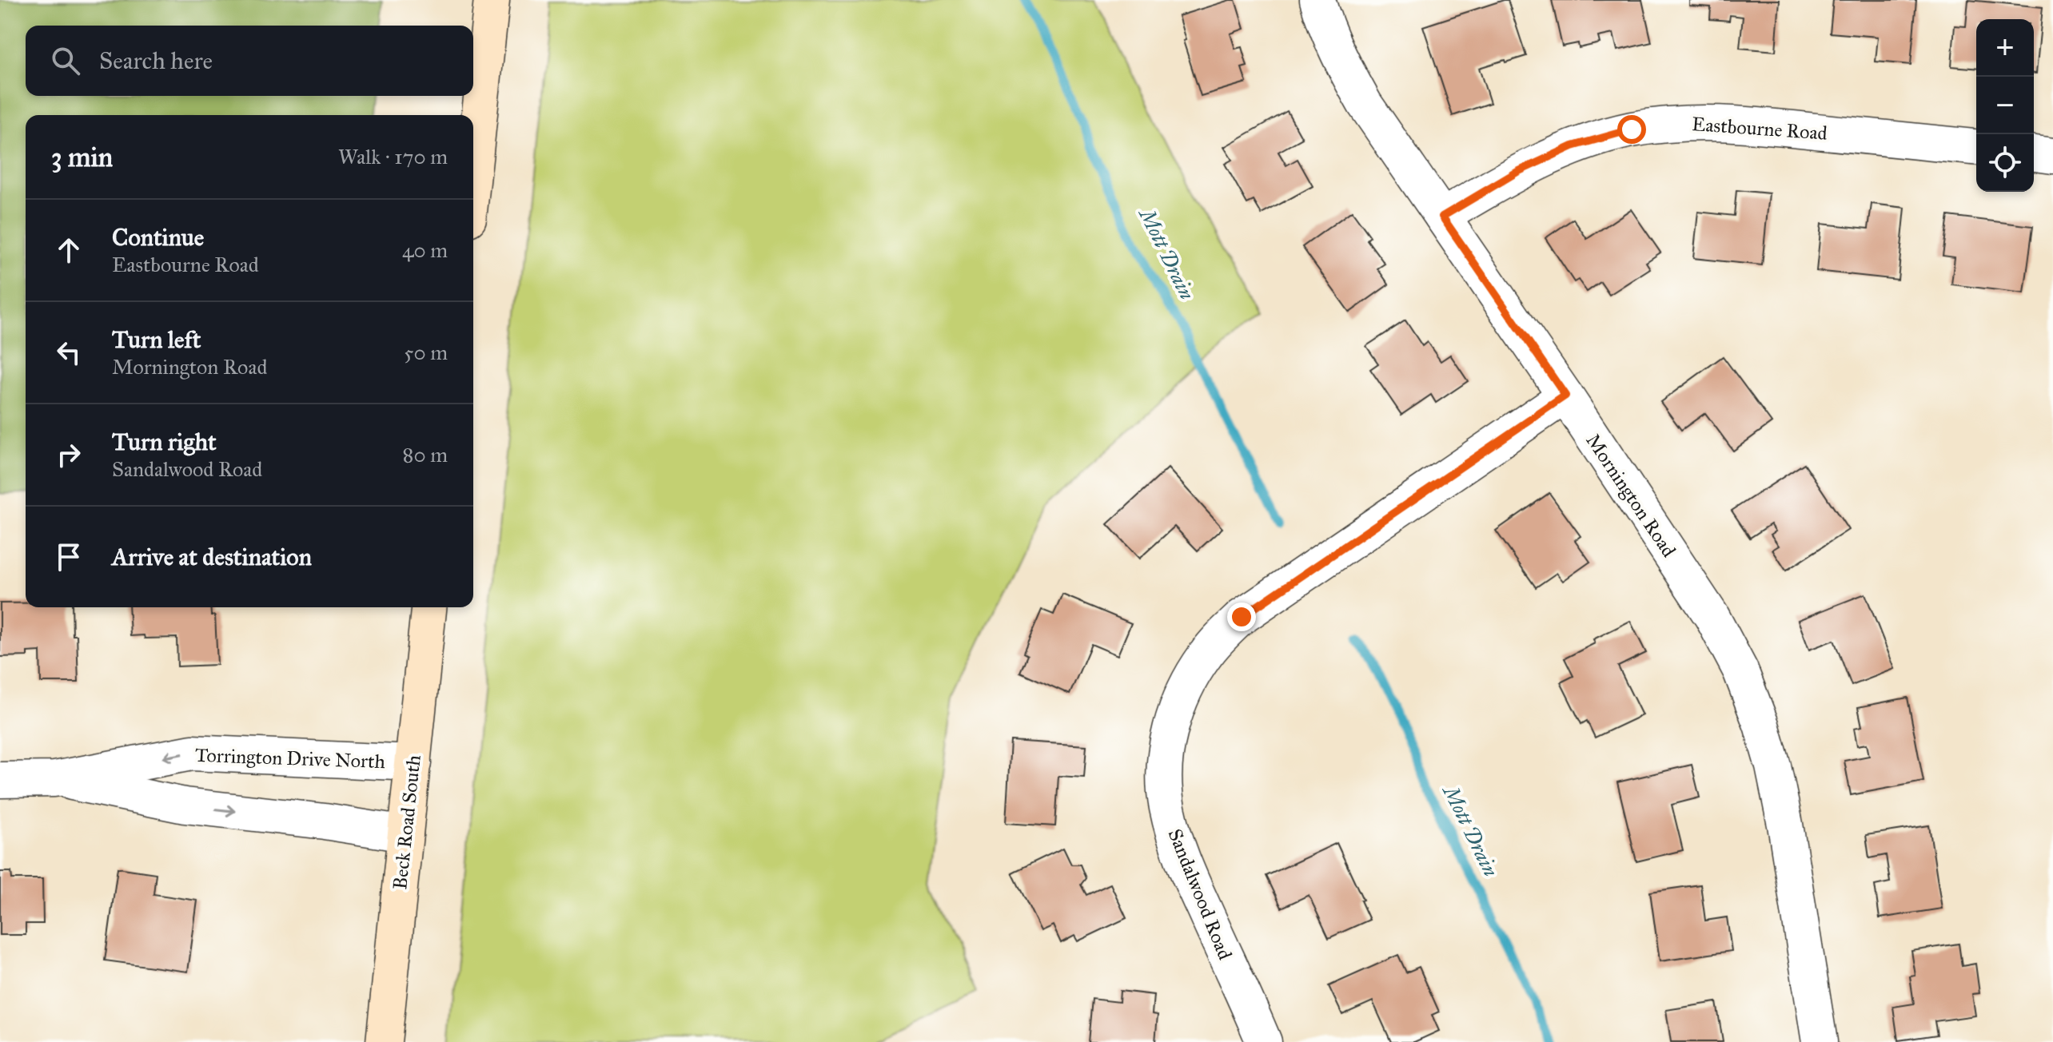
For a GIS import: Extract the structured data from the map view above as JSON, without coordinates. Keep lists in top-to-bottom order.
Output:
{
  "streets": {
    "main road": ["Beck Road South"],
    "street": [
      "Eastbourne Road",
      "Mornington Road",
      "Torrington Drive North",
      "Sandalwood Road"
    ]
  },
  "crossings": [
    ["Eastbourne Road", "Mornington Road"],
    ["Mornington Road", "Sandalwood Road"],
    ["Torrington Drive North", "Beck Road South"]
  ],
  "water": ["Mott Drain"],
  "page": {
    "map_buttons": ["+", "−"],
    "search": "Search here",
    "heading": ["3 min", "Walk · 170 m"],
    "list": [
      ["Continue", "Eastbourne Road", "40 m"],
      ["Turn left", "Mornington Road", "50 m"],
      ["Turn right", "Sandalwood Road", "80 m"],
      "Arrive at destination"
    ]
  }
}
